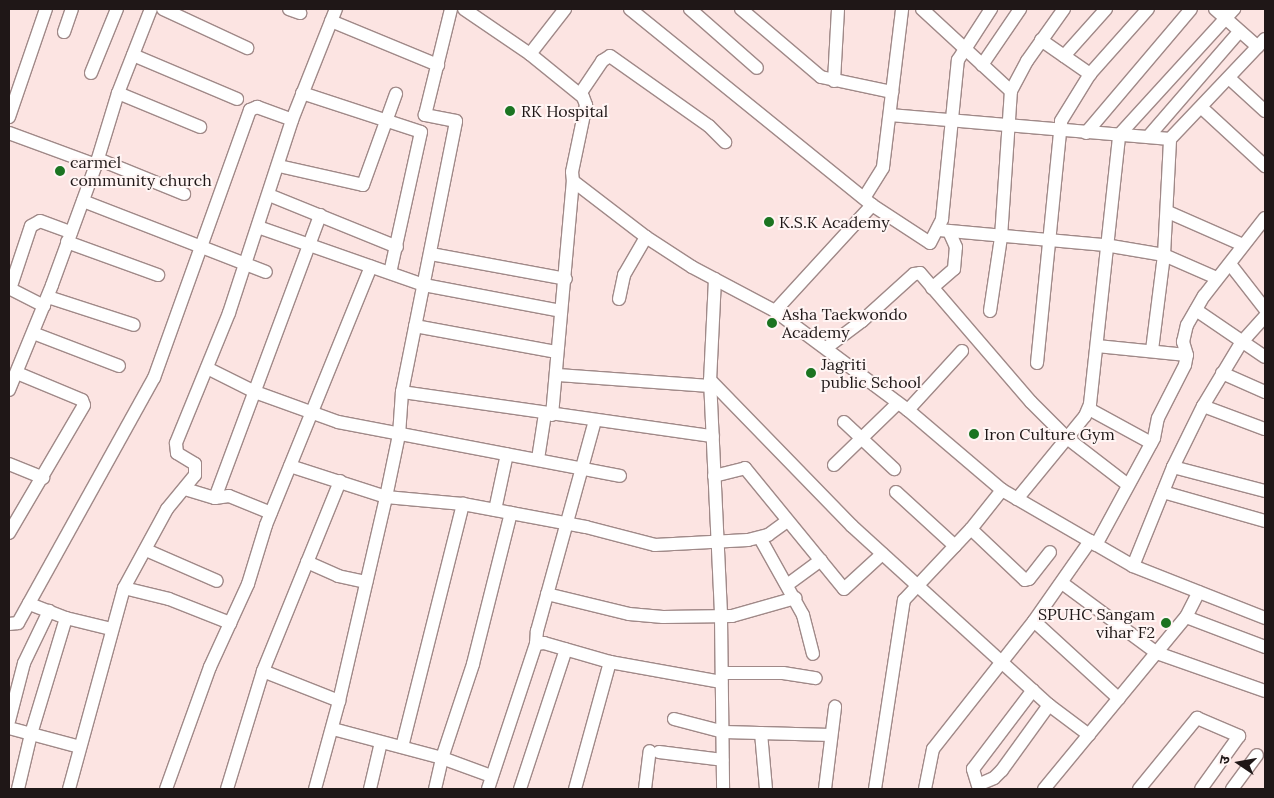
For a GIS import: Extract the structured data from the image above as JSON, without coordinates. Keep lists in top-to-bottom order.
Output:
{
  "places": [
    "RK Hospital",
    "carmel community church",
    "K.S.K Academy",
    "Asha Taekwondo Academy",
    "Jagriti public School",
    "Iron Culture Gym",
    "SPUHC Sangam vihar F2"
  ],
  "north": "left"
}
